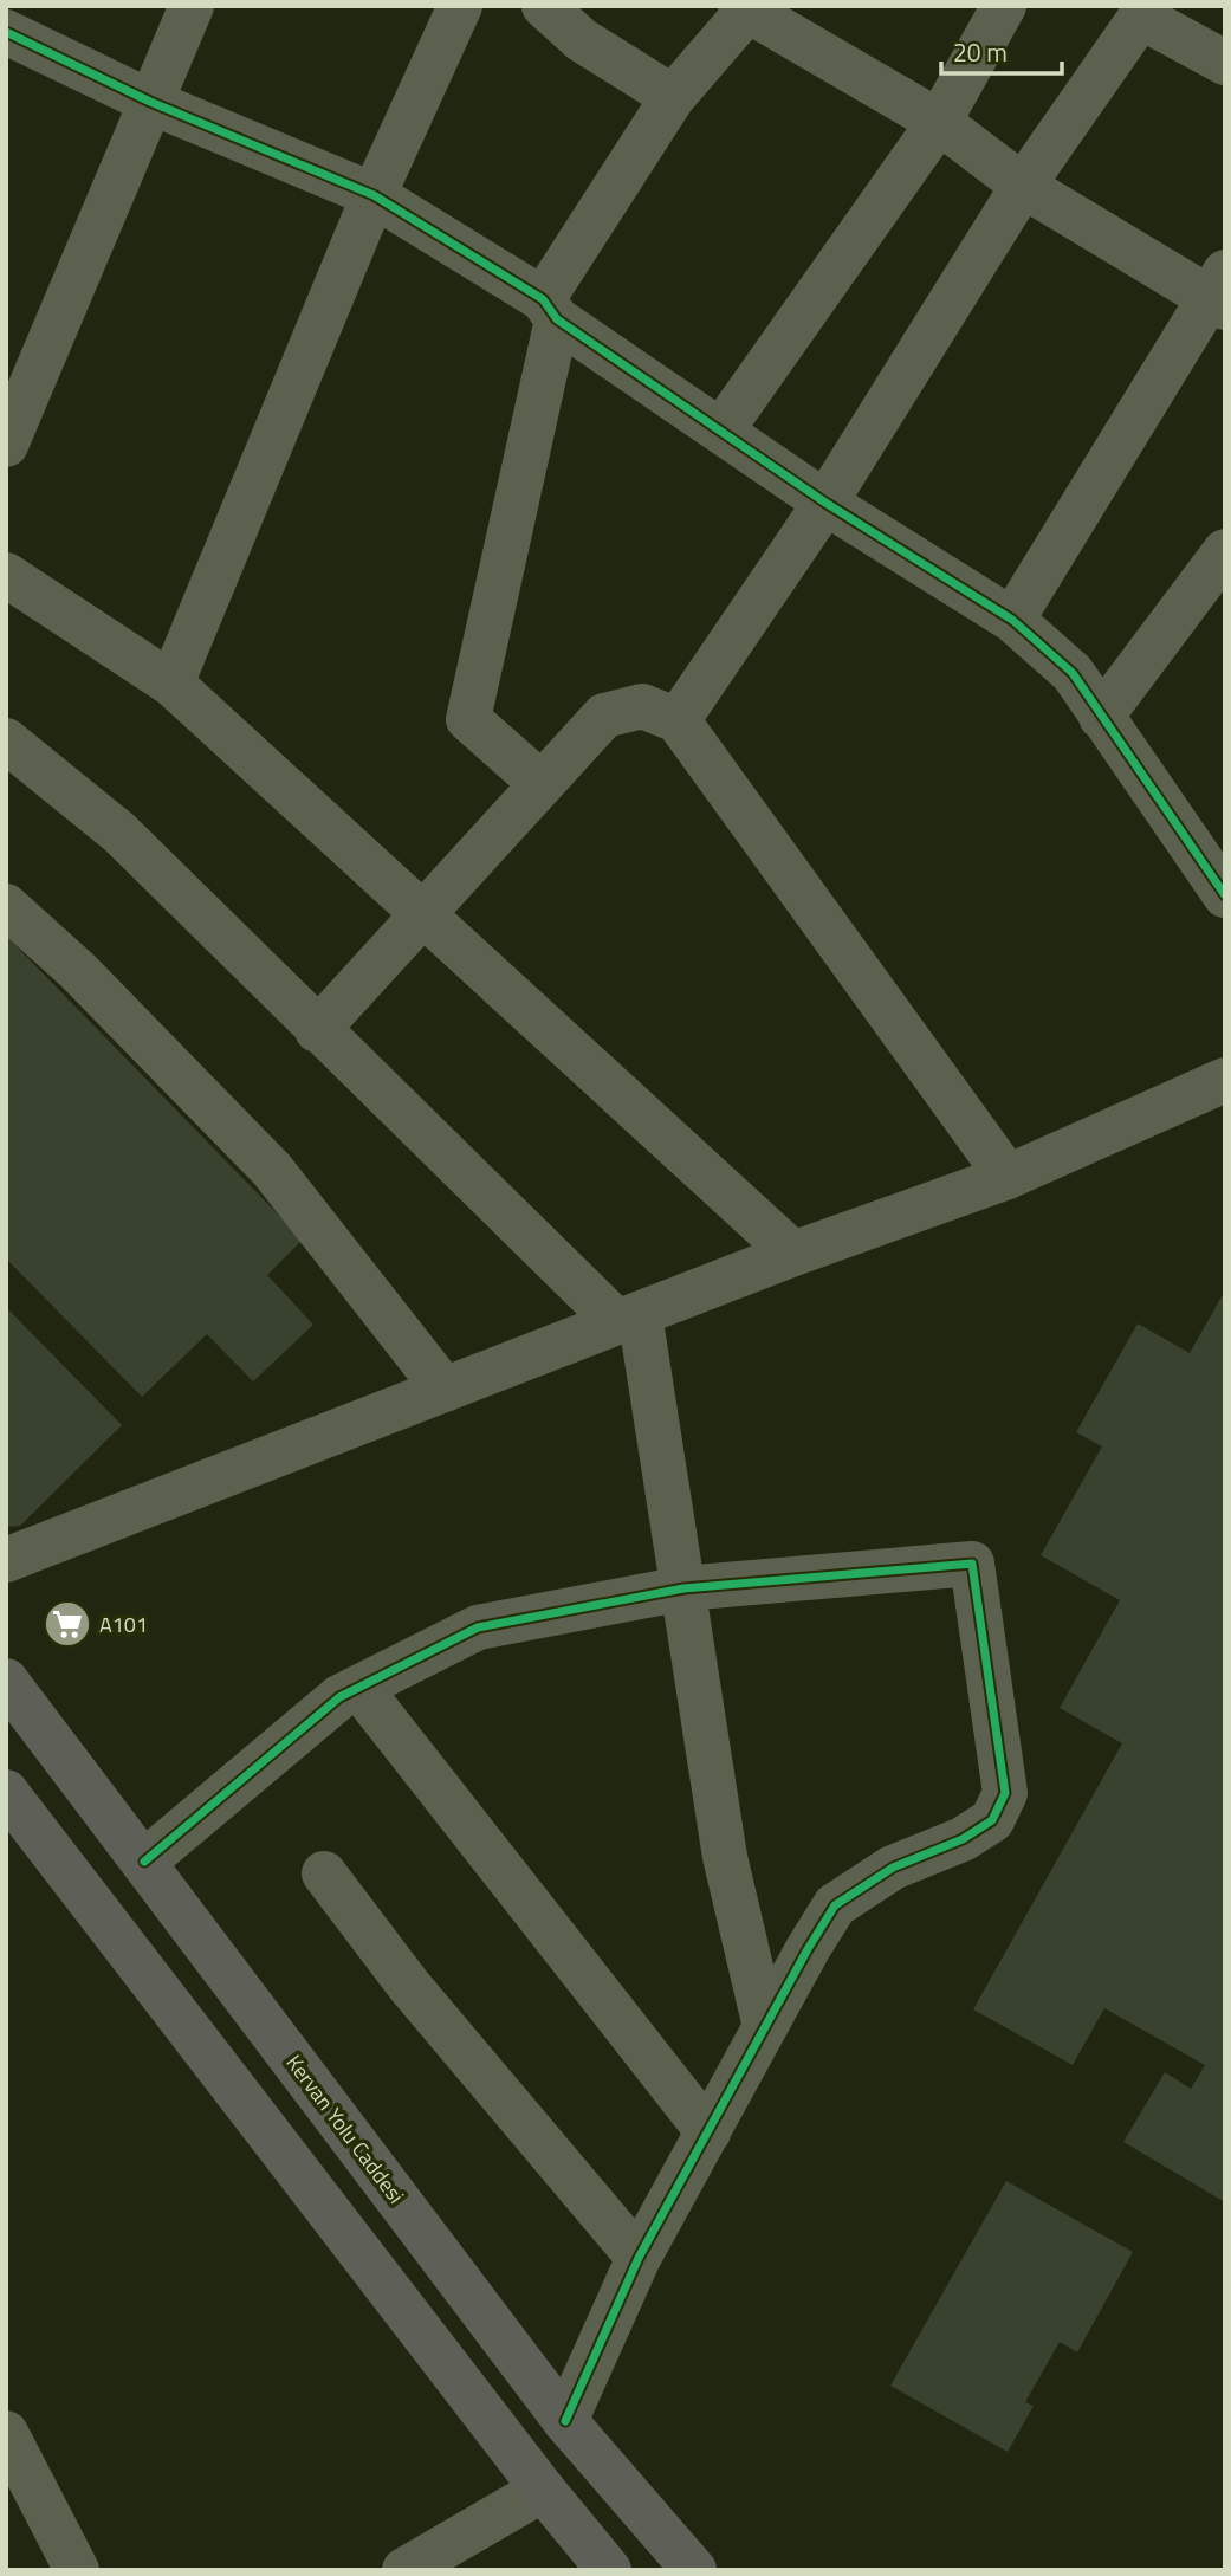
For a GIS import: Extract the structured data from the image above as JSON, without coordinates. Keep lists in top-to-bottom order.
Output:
{
  "streets": {
    "main road": ["Kervan Yolu Caddesi"]
  },
  "places": {
    "supermarket": ["A101"]
  },
  "scale_bar": "20 m"
}
